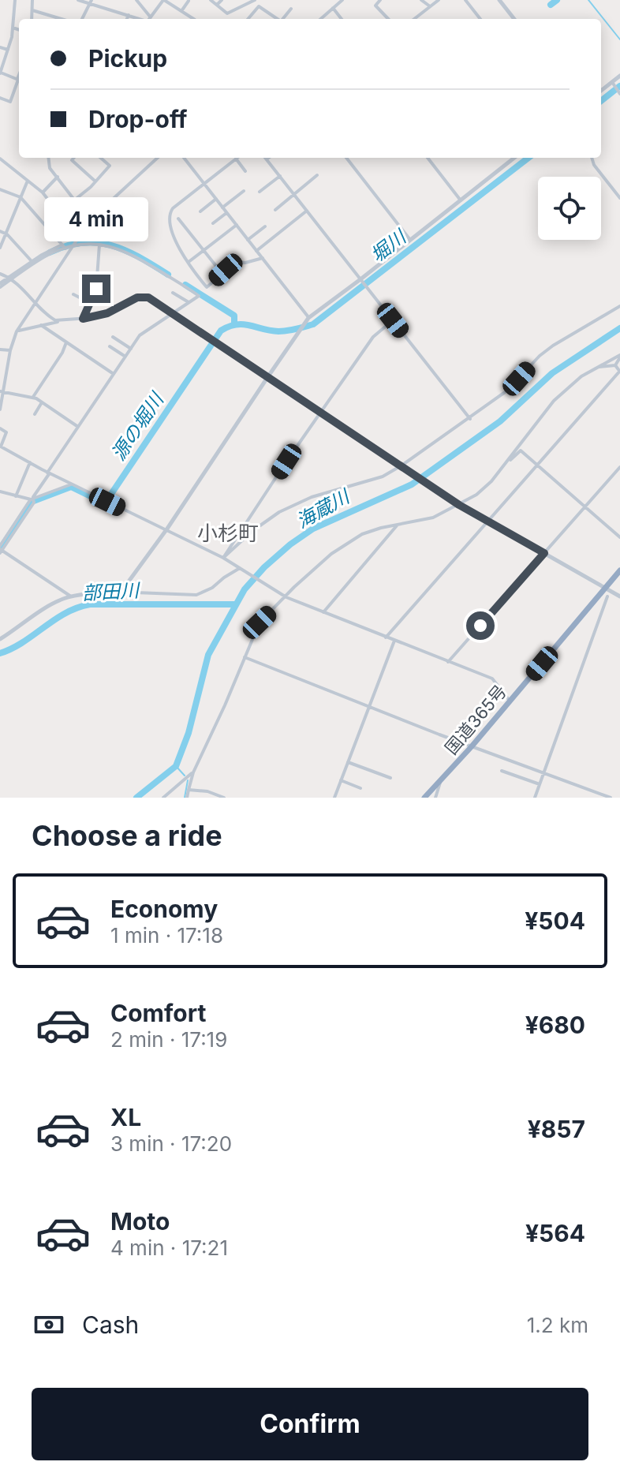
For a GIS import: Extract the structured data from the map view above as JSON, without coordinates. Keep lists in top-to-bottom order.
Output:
{
  "streets": {
    "highway": ["国道365号"]
  },
  "districts": ["小杉町"],
  "water": [
    "堀川",
    "源の堀川",
    "海蔵川",
    "部田川"
  ],
  "page": {
    "banner": ["Pickup", "Drop-off"],
    "bubble": "4 min",
    "heading": "Choose a ride",
    "list": [
      {
        "name": "Economy",
        "note": "1 min · 17:18",
        "value": "¥504"
      },
      {
        "name": "Comfort",
        "note": "2 min · 17:19",
        "value": "¥680"
      },
      {
        "name": "XL",
        "note": "3 min · 17:20",
        "value": "¥857"
      },
      {
        "name": "Moto",
        "note": "4 min · 17:21",
        "value": "¥564"
      }
    ],
    "pay": ["Cash", "1.2 km"],
    "buttons": "Confirm"
  }
}
